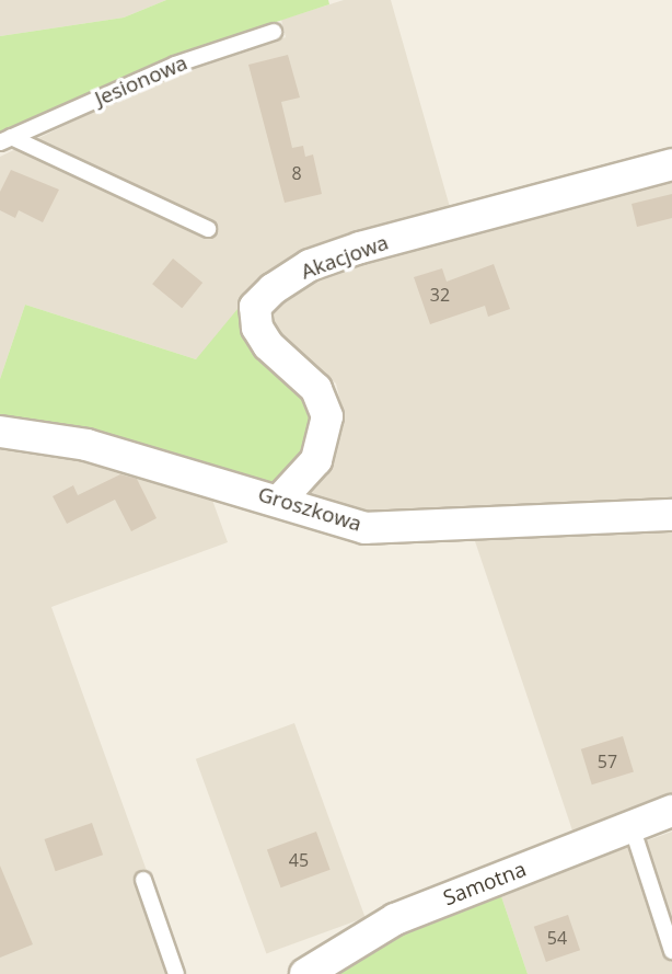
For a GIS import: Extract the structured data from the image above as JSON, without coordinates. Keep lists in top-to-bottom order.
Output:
{
  "streets": {
    "street": ["Akacjowa", "Groszkowa", "Samotna"],
    "lane": ["Jesionowa"]
  },
  "crossings": [
    ["Akacjowa", "Groszkowa"]
  ],
  "house_numbers": [
    "8",
    "32",
    "57",
    "45",
    "54"
  ]
}
